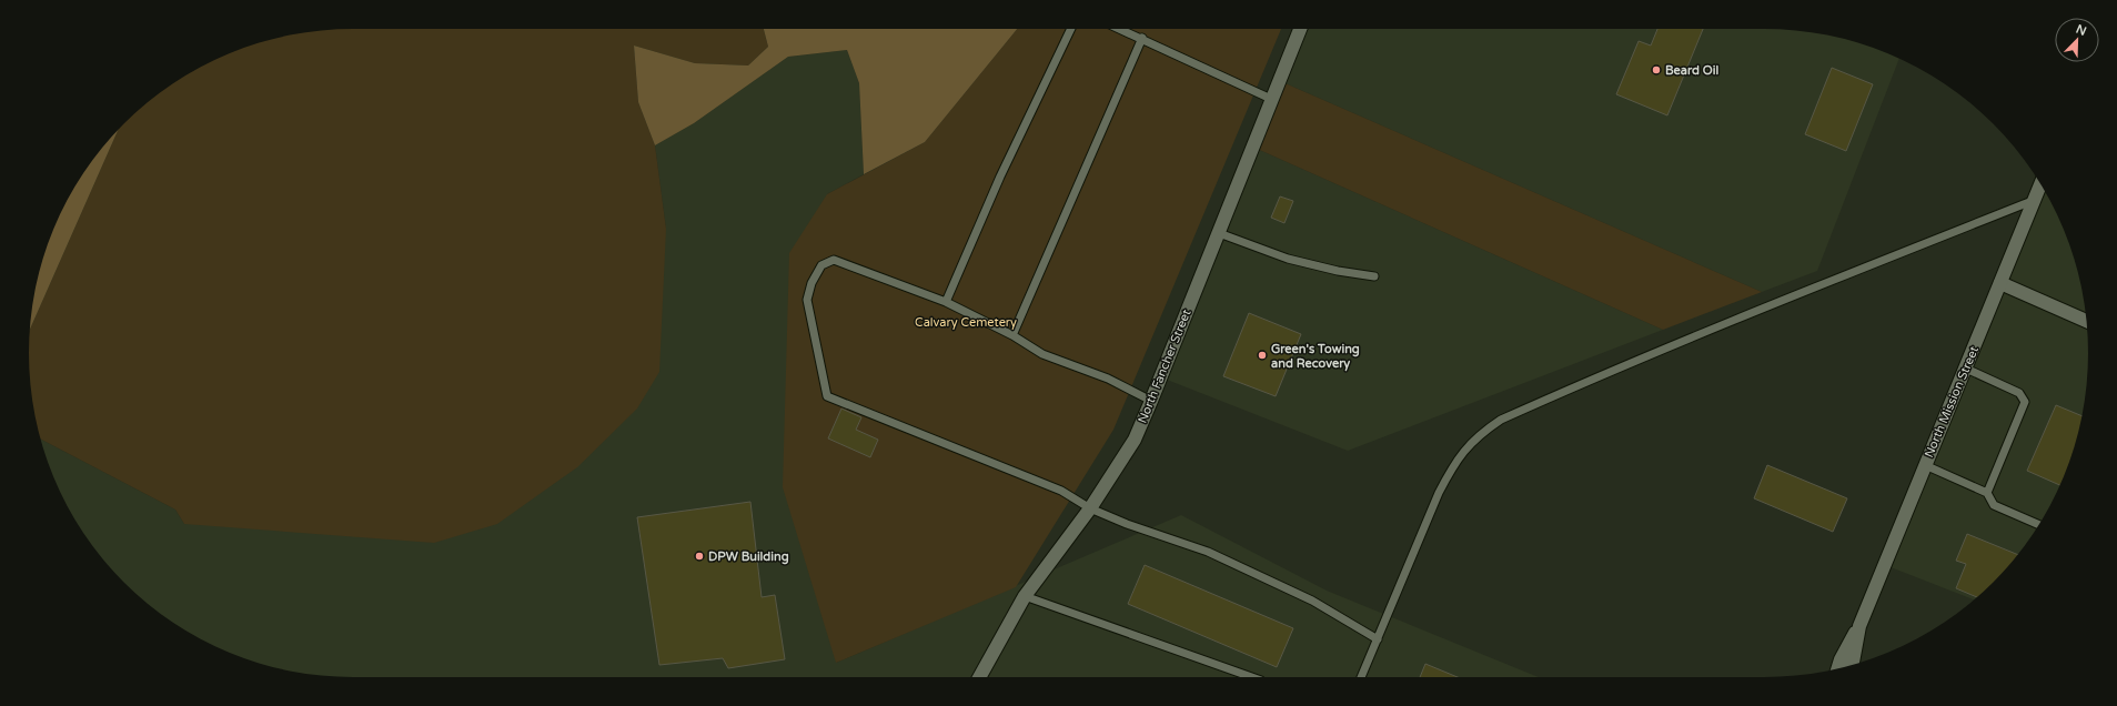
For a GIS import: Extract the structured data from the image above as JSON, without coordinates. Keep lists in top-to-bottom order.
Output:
{
  "streets": {
    "street": ["North Fancher Street", "North Mission Street"]
  },
  "parks": ["Calvary Cemetery"],
  "places": ["Beard Oil", "Green's Towing and Recovery", "DPW Building"],
  "north": "top right"
}
